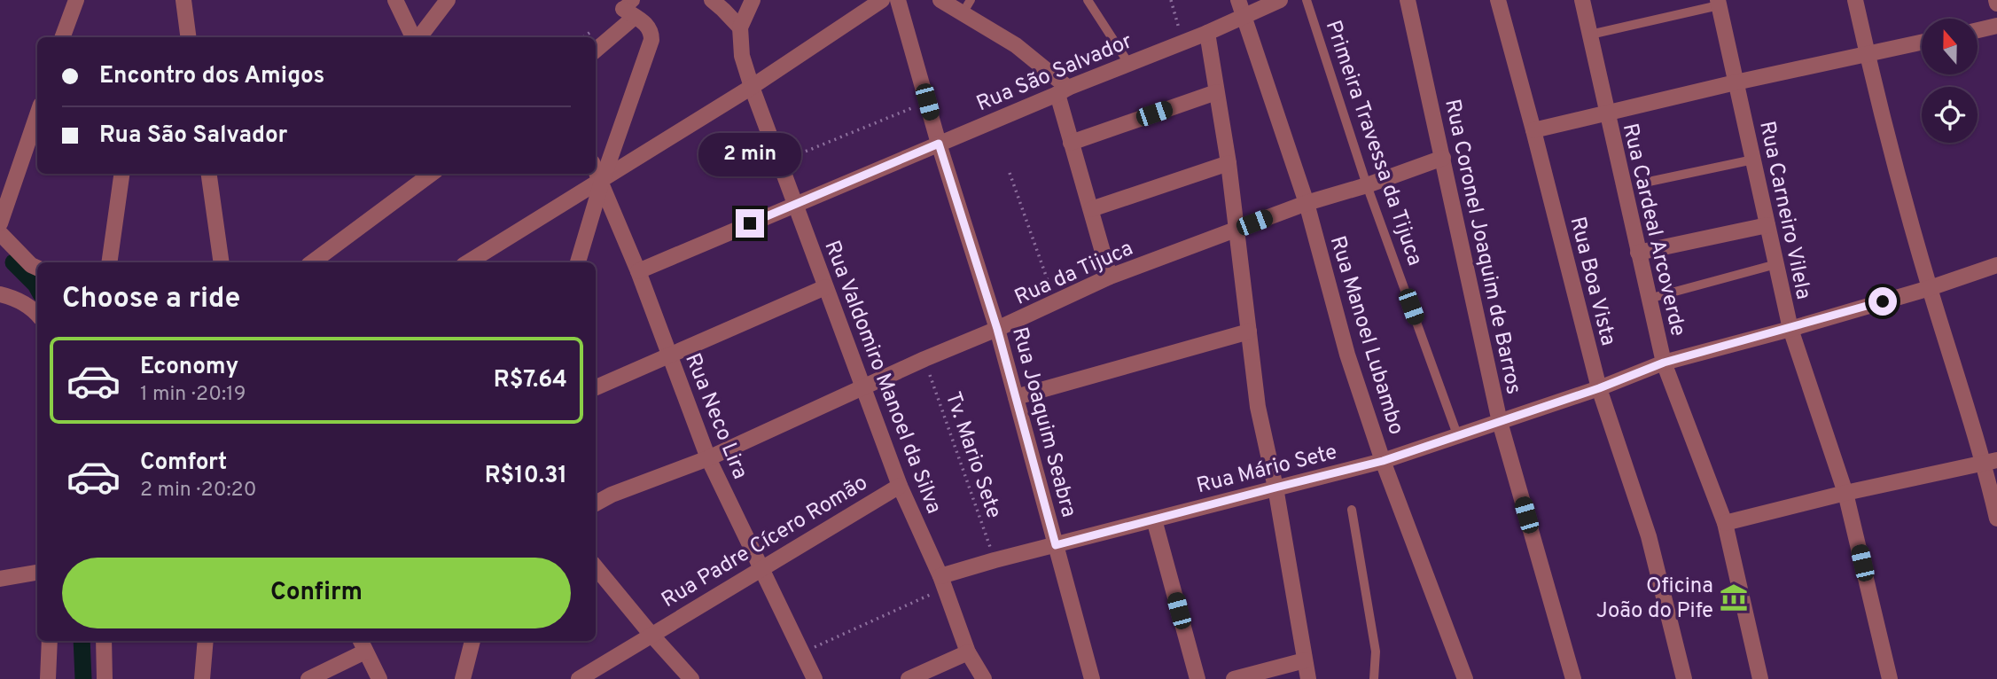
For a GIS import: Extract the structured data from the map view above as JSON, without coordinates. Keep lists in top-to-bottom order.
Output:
{
  "streets": {
    "street": [
      "Rua São Salvador",
      "Rua Carneiro Vilela",
      "Rua Cardeal Arcoverde",
      "Rua Coronel Joaquim de Barros",
      "Rua da Tijuca",
      "Rua Boa Vista",
      "Rua Manoel Lubambo",
      "Rua Valdomiro Manoel da Silva",
      "Rua Neco Lira",
      "Rua Joaquim Seabra",
      "Rua Mário Sete",
      "Rua Padre Cícero Romão"
    ],
    "lane": ["Primeira Travessa da Tijuca"],
    "path": ["Tv. Mario Sete"]
  },
  "crossings": [
    ["Rua São Salvador", "Rua Manoel Lubambo"],
    ["Rua São Salvador", "Rua Valdomiro Manoel da Silva"],
    ["Rua São Salvador", "Rua Neco Lira"],
    ["Rua São Salvador", "Rua Joaquim Seabra"],
    ["Primeira Travessa da Tijuca", "Rua da Tijuca"],
    ["Primeira Travessa da Tijuca", "Rua Mário Sete"],
    ["Rua Carneiro Vilela", "Rua Mário Sete"],
    ["Rua Cardeal Arcoverde", "Rua Mário Sete"],
    ["Rua Coronel Joaquim de Barros", "Rua da Tijuca"],
    ["Rua Coronel Joaquim de Barros", "Rua Mário Sete"],
    ["Rua da Tijuca", "Rua Manoel Lubambo"],
    ["Rua da Tijuca", "Rua Valdomiro Manoel da Silva"],
    ["Rua da Tijuca", "Rua Neco Lira"],
    ["Rua da Tijuca", "Rua Joaquim Seabra"],
    ["Rua da Tijuca", "Tv. Mario Sete"],
    ["Rua Boa Vista", "Rua Mário Sete"],
    ["Rua Manoel Lubambo", "Rua Mário Sete"],
    ["Rua Valdomiro Manoel da Silva", "Rua Mário Sete"],
    ["Rua Valdomiro Manoel da Silva", "Rua Padre Cícero Romão"],
    ["Rua Neco Lira", "Rua Padre Cícero Romão"],
    ["Rua Joaquim Seabra", "Rua Mário Sete"],
    ["Tv. Mario Sete", "Rua Mário Sete"]
  ],
  "places": {
    "museum": ["Oficina João do Pife"]
  },
  "north": "top",
  "page": {
    "banner": ["Encontro dos Amigos", "Rua São Salvador"],
    "bubble": "2 min",
    "heading": "Choose a ride",
    "list": [
      {
        "name": "Economy",
        "note": "1 min · 20:19",
        "value": "R$7.64"
      },
      {
        "name": "Comfort",
        "note": "2 min · 20:20",
        "value": "R$10.31"
      }
    ],
    "buttons": "Confirm"
  }
}
